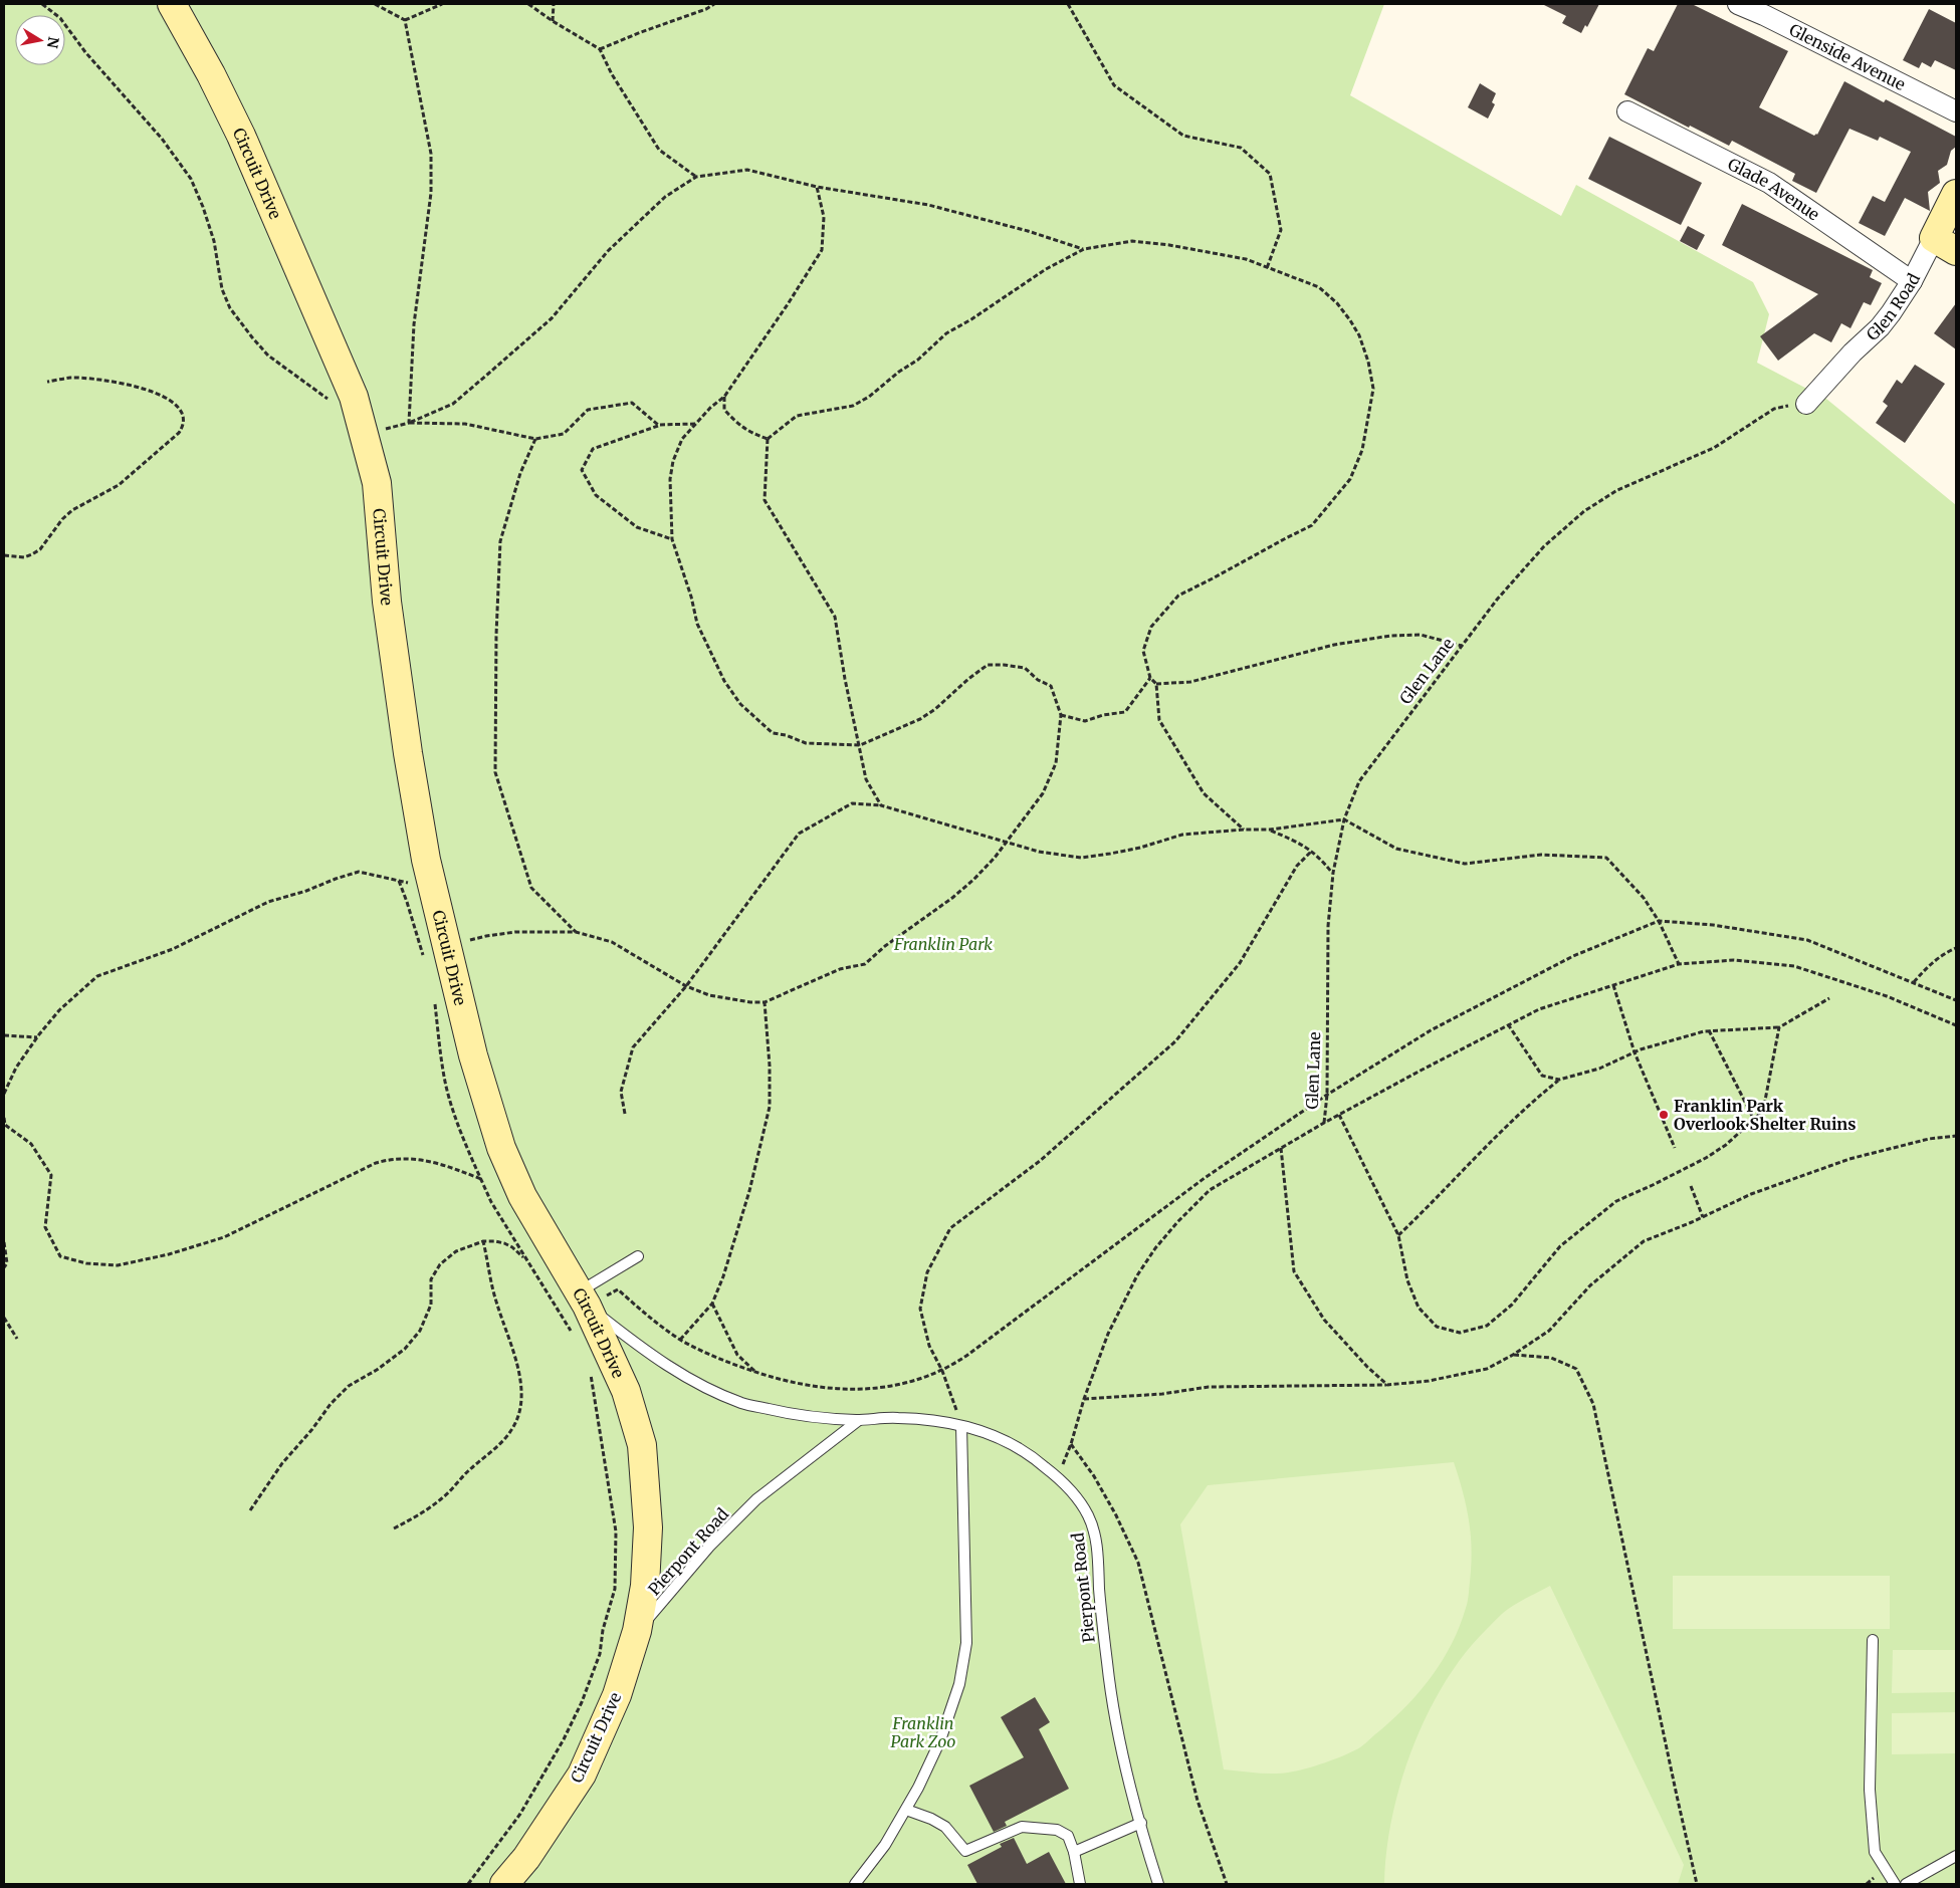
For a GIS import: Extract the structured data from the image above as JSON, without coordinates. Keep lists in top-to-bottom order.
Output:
{
  "streets": {
    "main road": ["Circuit Drive", "Glen Road"],
    "street": ["Glenside Avenue", "Glade Avenue"],
    "lane": ["Pierpont Road"],
    "path": ["Glen Lane"]
  },
  "crossings": [
    ["Circuit Drive", "Pierpont Road"],
    ["Glade Avenue", "Glen Road"],
    ["Glen Road", "Glen Lane"]
  ],
  "parks": ["Franklin Park", "Franklin Park Zoo"],
  "places": ["Franklin Park Overlook Shelter Ruins"],
  "north": "right"
}
